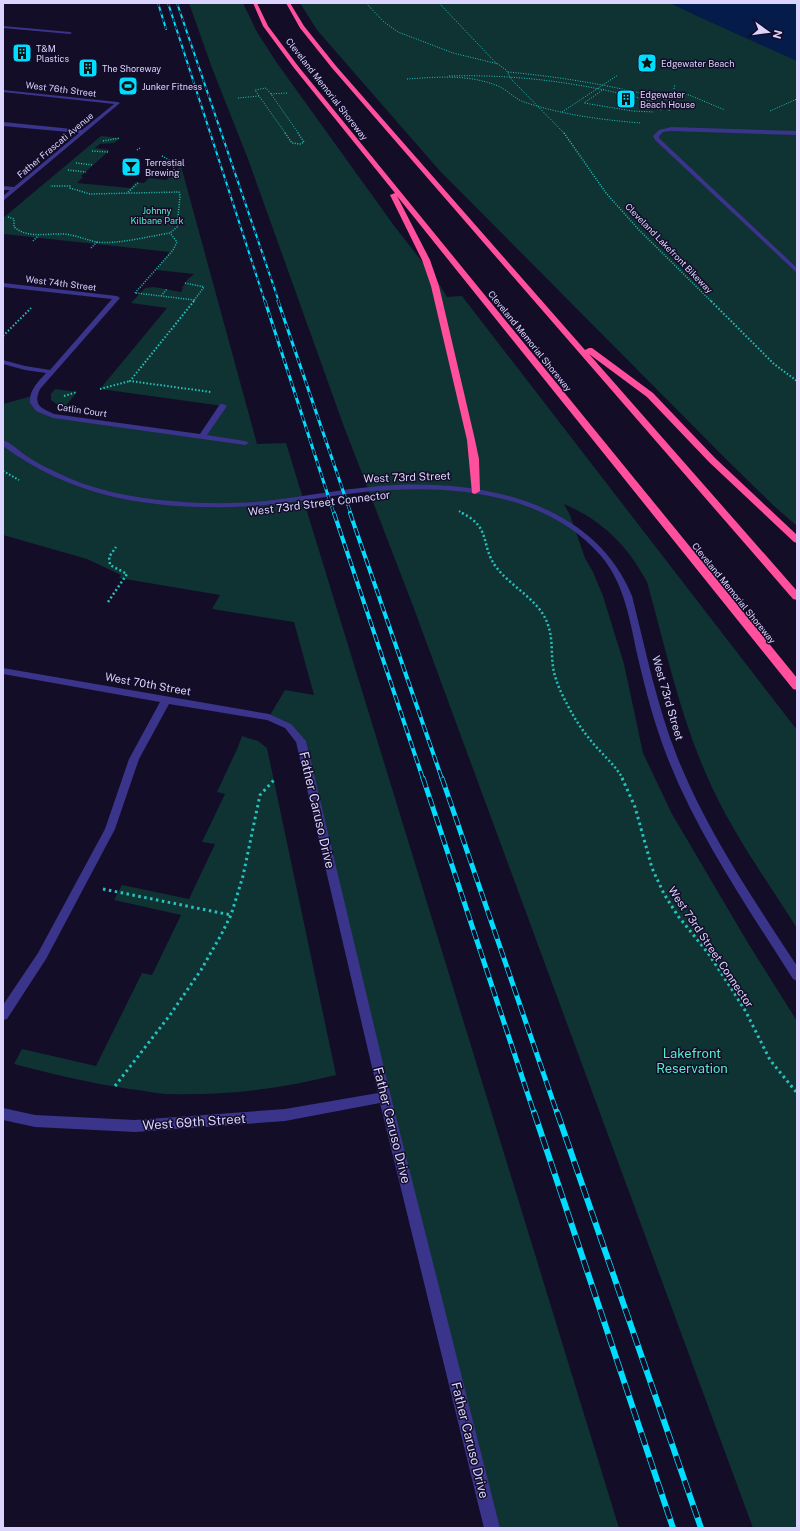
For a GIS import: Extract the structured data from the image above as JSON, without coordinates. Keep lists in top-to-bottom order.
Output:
{
  "streets": {
    "highway": ["Cleveland Memorial Shoreway"],
    "street": [
      "West 76th Street",
      "Father Frascati Avenue",
      "West 74th Street",
      "Catlin Court",
      "West 73rd Street",
      "West 70th Street",
      "Father Caruso Drive",
      "West 69th Street"
    ],
    "path": ["Cleveland Lakefront Bikeway", "West 73rd Street Connector"]
  },
  "crossings": [
    ["West 76th Street", "Father Frascati Avenue"],
    ["West 74th Street", "Catlin Court"],
    ["West 70th Street", "Father Caruso Drive"],
    ["Father Caruso Drive", "West 69th Street"]
  ],
  "parks": ["Johnny Kilbane Park", "Lakefront Reservation"],
  "places": {
    "building": ["T&M Plastics", "The Shoreway", "Edgewater Beach House"],
    "place": ["Edgewater Beach"],
    "sports": ["Junker Fitness"],
    "bar": ["Terrestial Brewing"]
  },
  "north": "right"
}
